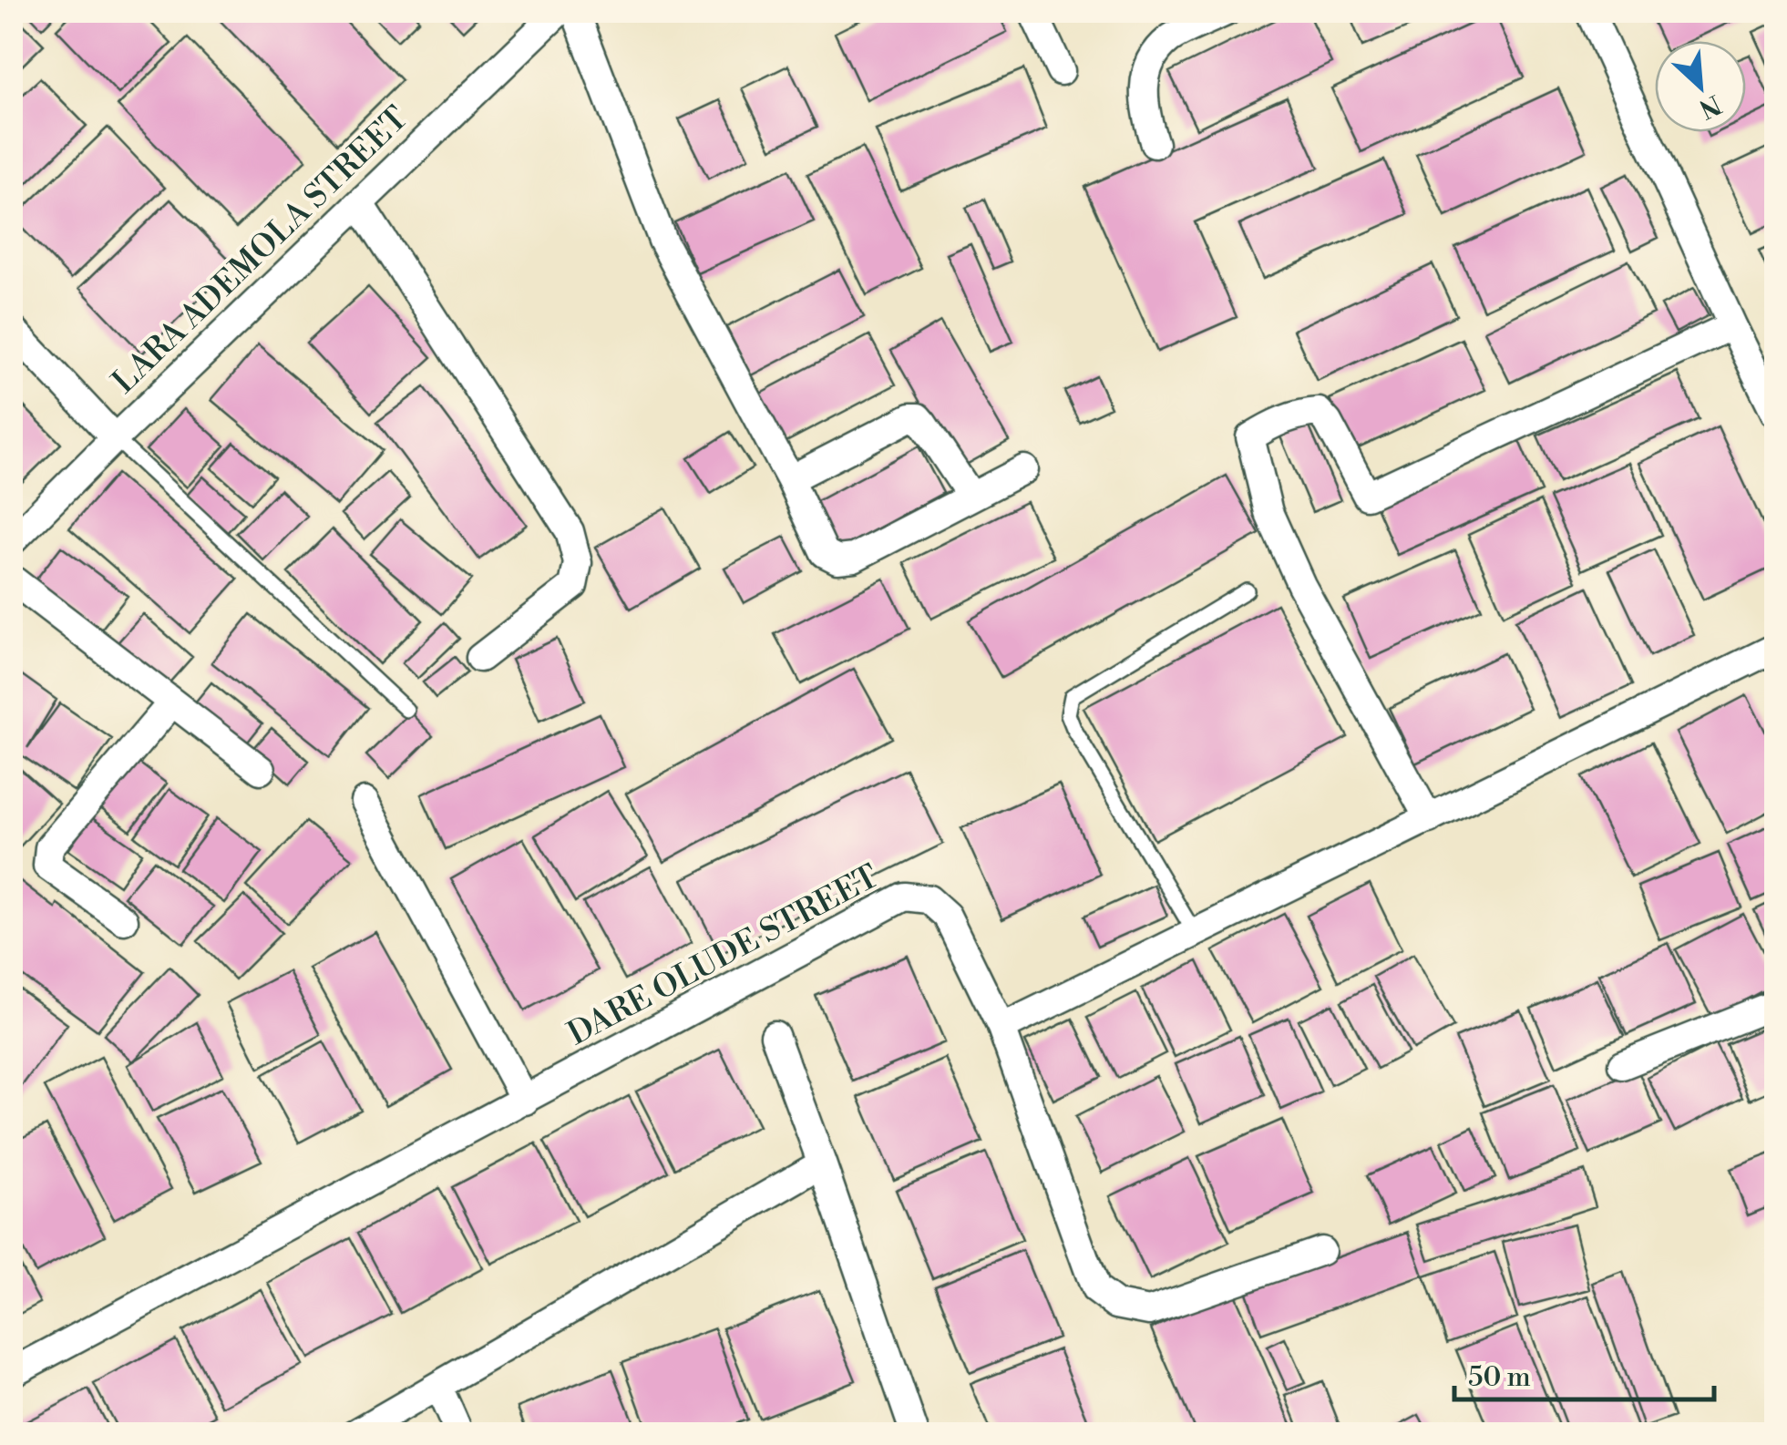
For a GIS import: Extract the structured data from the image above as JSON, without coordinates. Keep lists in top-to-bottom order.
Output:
{
  "streets": {
    "street": ["LARA ADEMOLA STREET", "DARE OLUDE STREET"]
  },
  "scale_bar": "50 m",
  "north": "bottom right"
}
